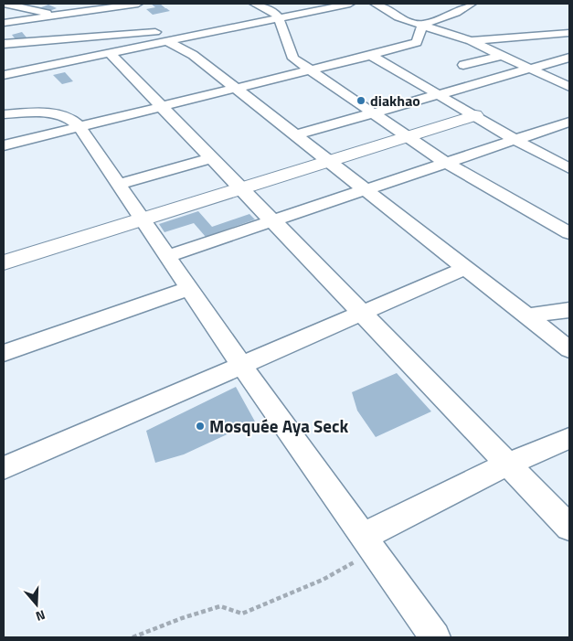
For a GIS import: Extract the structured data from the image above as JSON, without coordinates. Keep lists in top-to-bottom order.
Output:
{
  "places": ["diakhao", "Mosquée Aya Seck"],
  "north": "bottom"
}
